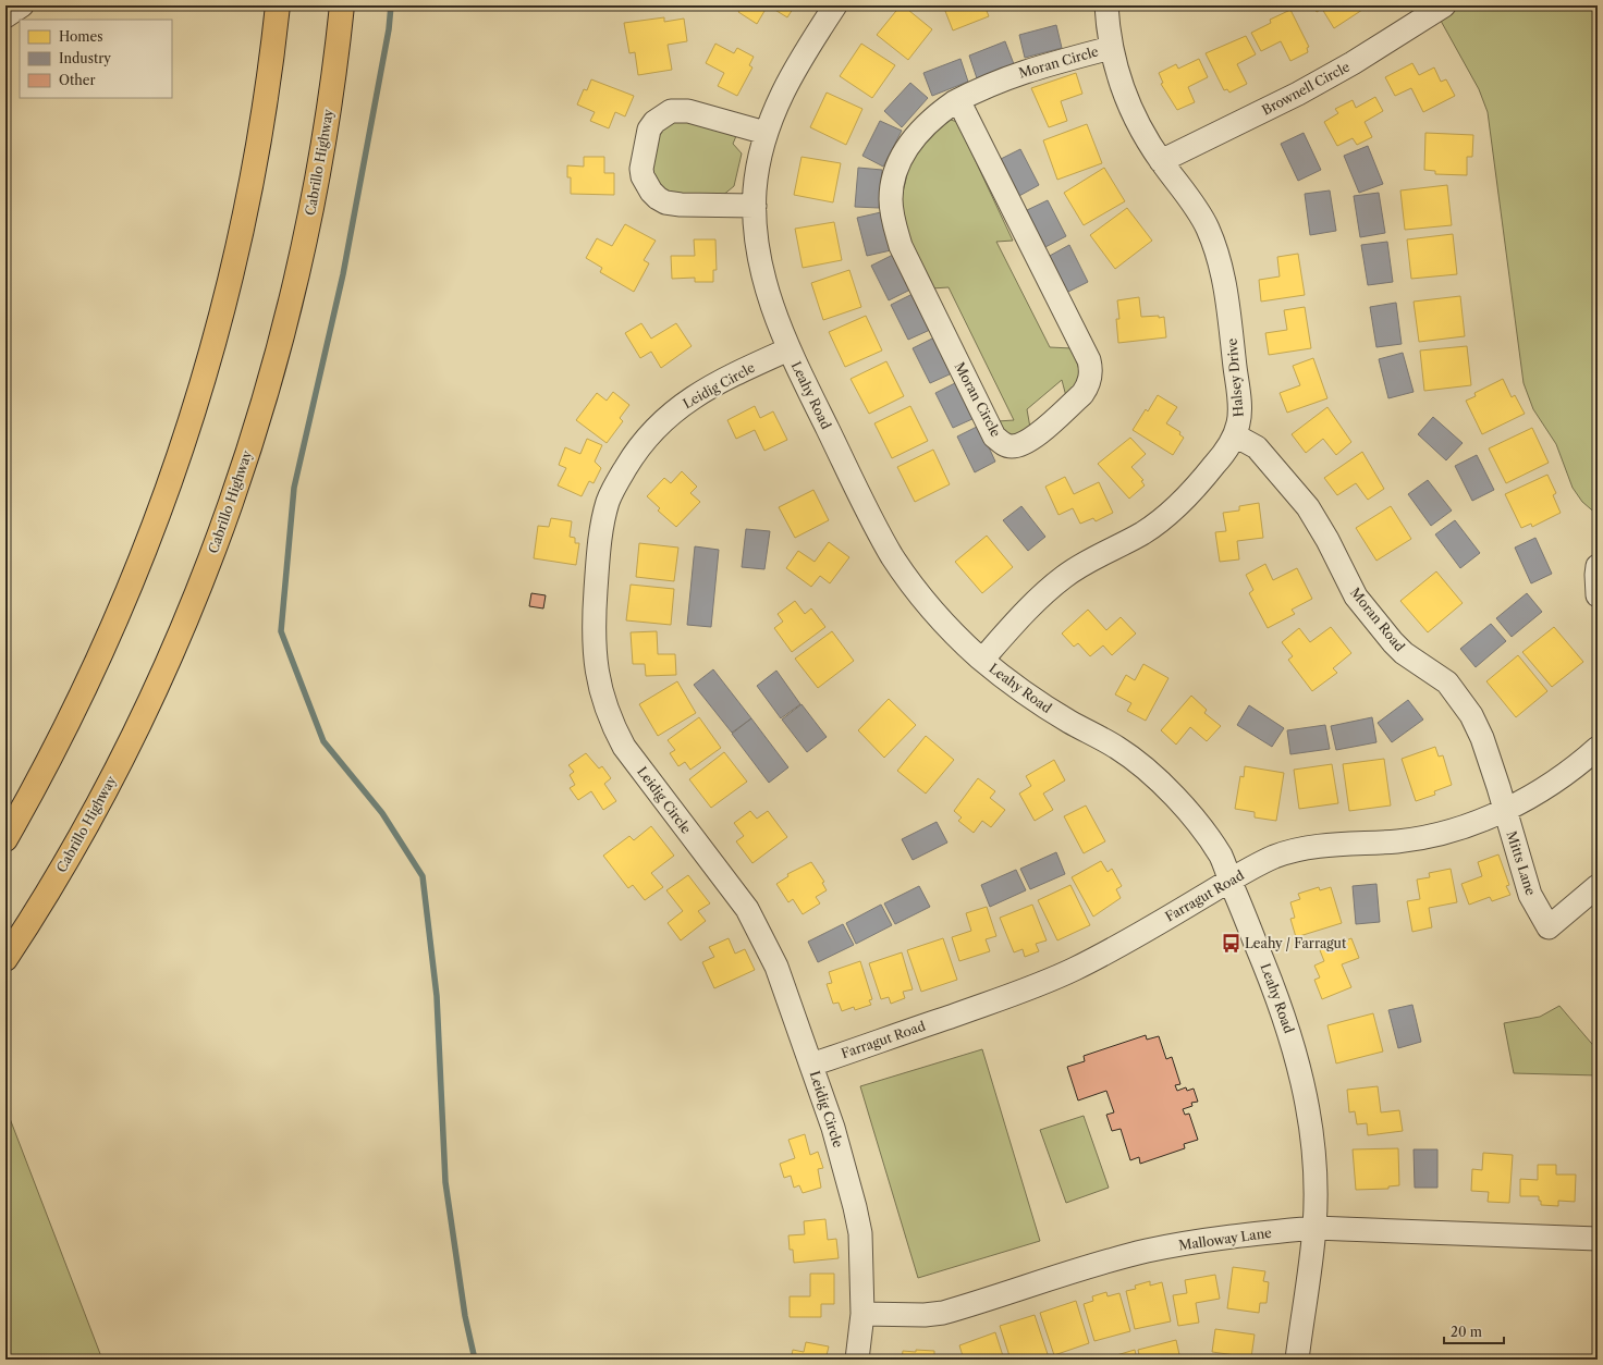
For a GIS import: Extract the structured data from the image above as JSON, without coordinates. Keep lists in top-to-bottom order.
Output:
{
  "streets": {
    "highway": ["Cabrillo Highway"],
    "street": [
      "Moran Circle",
      "Brownell Circle",
      "Halsey Drive",
      "Leidig Circle",
      "Leahy Road",
      "Moran Road",
      "Mitts Lane",
      "Farragut Road",
      "Malloway Lane"
    ]
  },
  "crossings": [
    ["Moran Circle", "Halsey Drive"],
    ["Brownell Circle", "Halsey Drive"],
    ["Halsey Drive", "Leahy Road"],
    ["Halsey Drive", "Moran Road"],
    ["Leidig Circle", "Leahy Road"],
    ["Leidig Circle", "Farragut Road"],
    ["Leidig Circle", "Malloway Lane"],
    ["Leahy Road", "Farragut Road"],
    ["Leahy Road", "Malloway Lane"],
    ["Moran Road", "Mitts Lane"],
    ["Moran Road", "Farragut Road"],
    ["Mitts Lane", "Farragut Road"]
  ],
  "places": {
    "bus stop": ["Leahy / Farragut"]
  },
  "legend": ["Homes", "Industry", "Other"],
  "scale_bar": "20 m"
}
